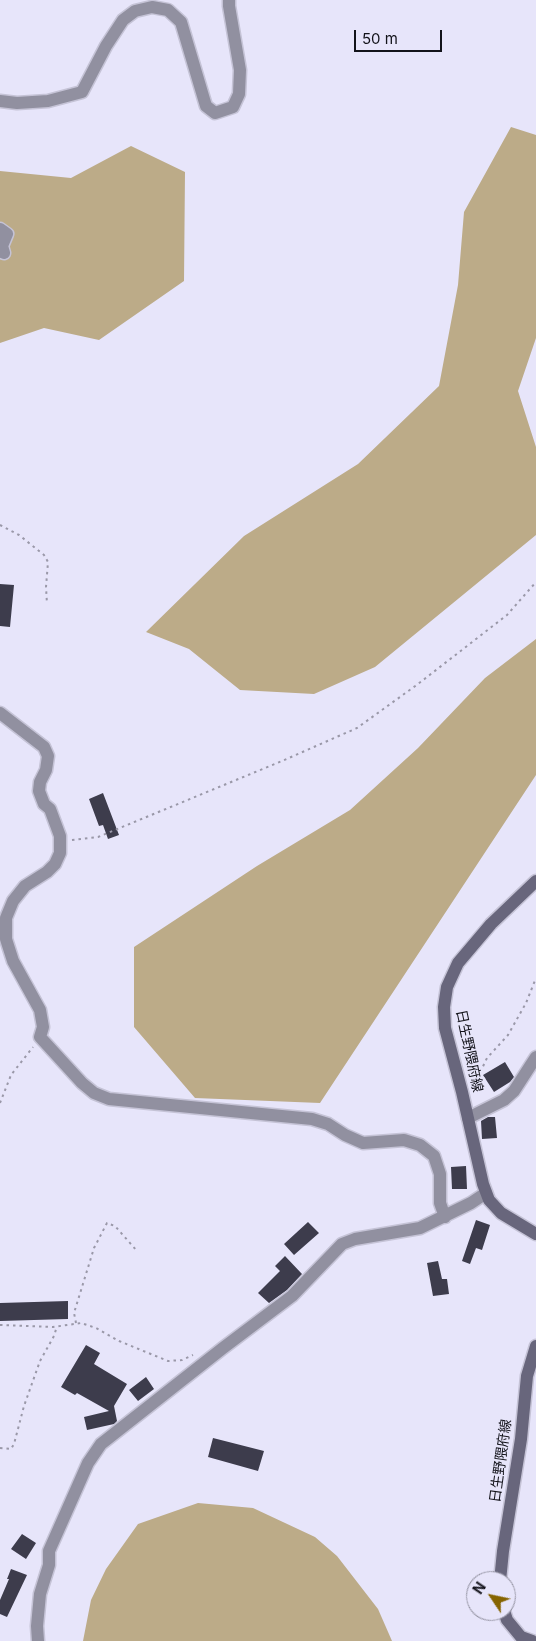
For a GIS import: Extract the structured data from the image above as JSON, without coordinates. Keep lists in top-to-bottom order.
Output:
{
  "streets": {
    "main road": ["日生野隈府線"]
  },
  "scale_bar": "50 m",
  "north": "top left"
}
